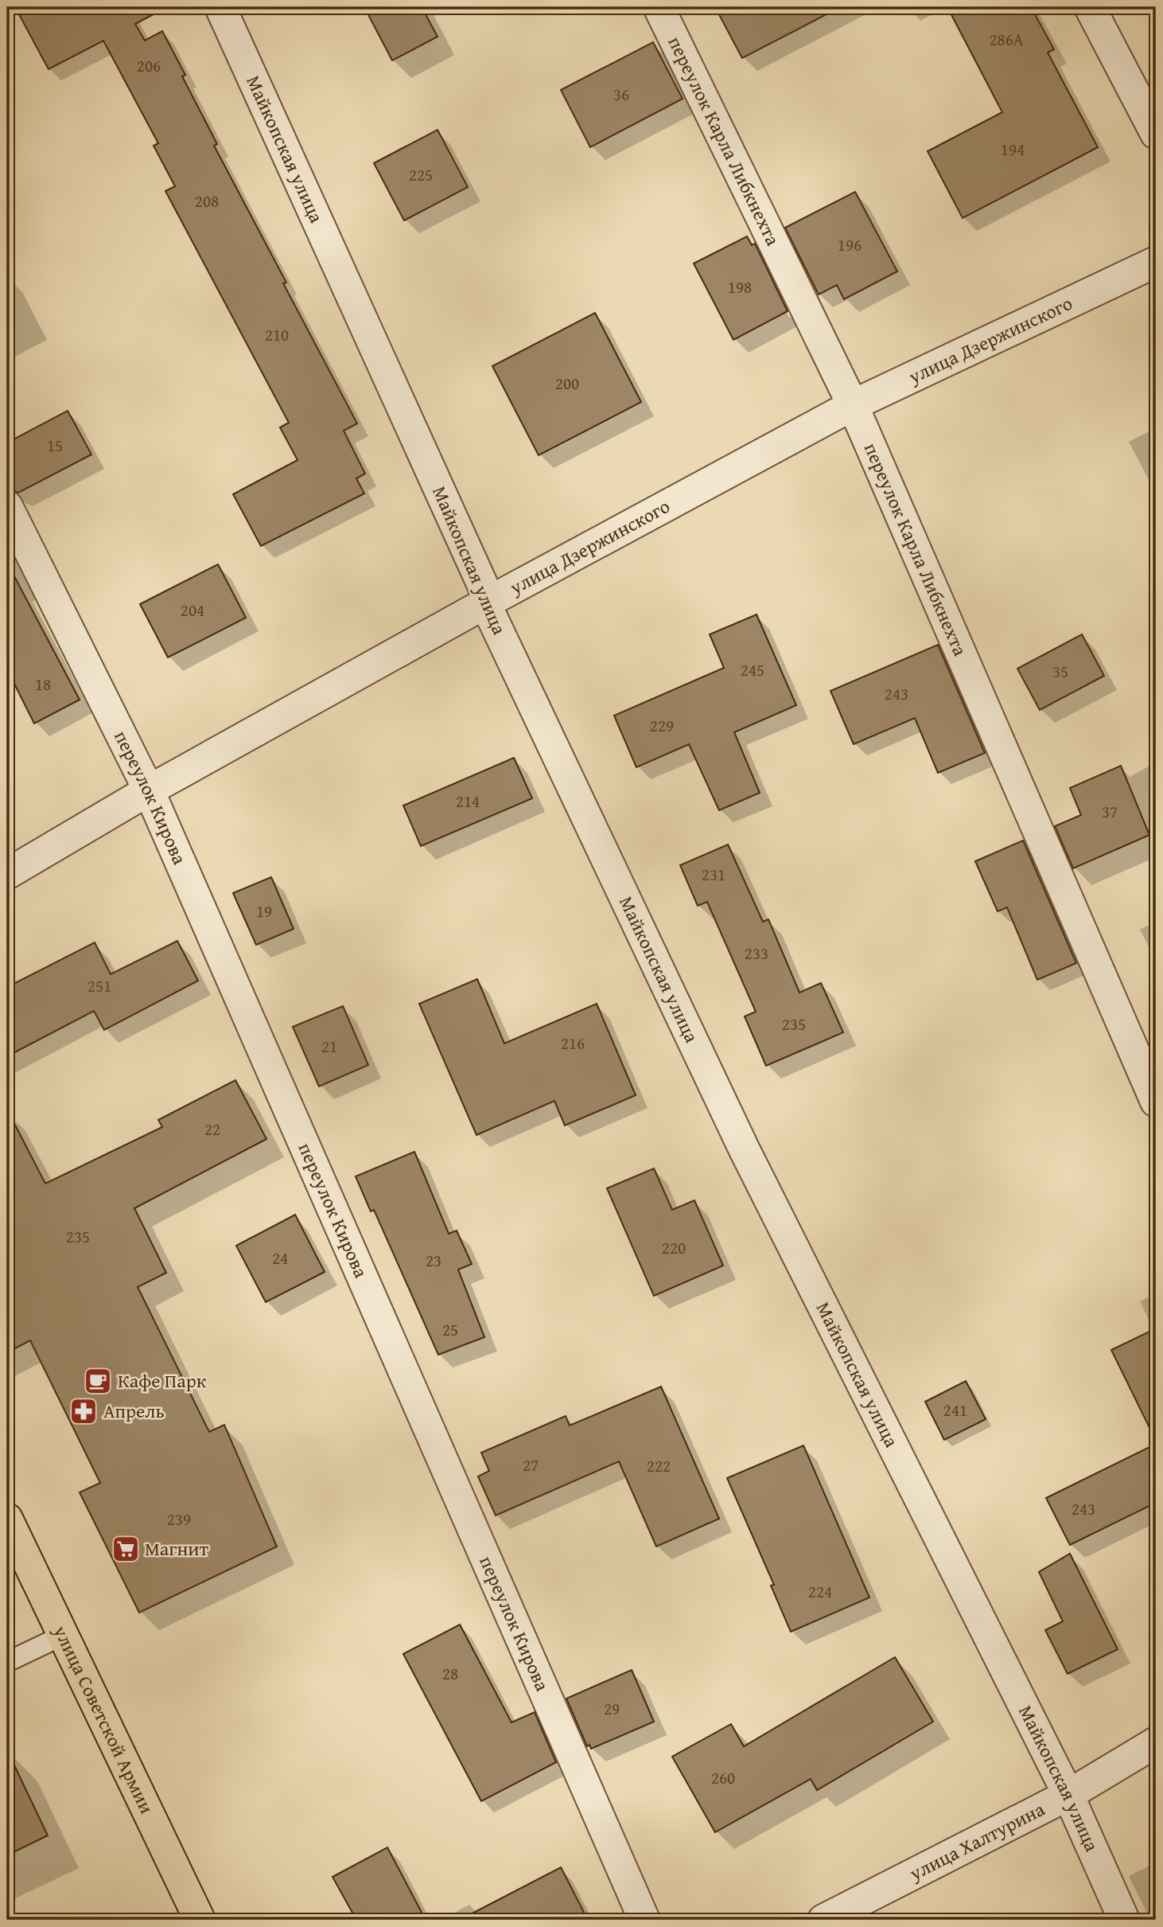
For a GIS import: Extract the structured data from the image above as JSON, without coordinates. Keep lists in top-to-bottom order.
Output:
{
  "streets": {
    "main road": ["улица Советской Армии"],
    "street": [
      "переулок Карла Либкнехта",
      "Майкопская улица",
      "улица Дзержинского",
      "переулок Кирова",
      "улица Халтурина"
    ]
  },
  "crossings": [
    ["переулок Карла Либкнехта", "улица Дзержинского"],
    ["Майкопская улица", "улица Дзержинского"],
    ["Майкопская улица", "улица Халтурина"],
    ["улица Дзержинского", "переулок Кирова"]
  ],
  "places": {
    "cafe": ["Кафе Парк"],
    "pharmacy": ["Апрель"],
    "supermarket": ["Магнит"]
  },
  "house_numbers": [
    "286А",
    "206",
    "36",
    "194",
    "225",
    "208",
    "196",
    "198",
    "210",
    "200",
    "15",
    "204",
    "245",
    "35",
    "18",
    "243",
    "229",
    "214",
    "37",
    "231",
    "19",
    "233",
    "251",
    "235",
    "216",
    "21",
    "22",
    "235",
    "220",
    "24",
    "23",
    "25",
    "241",
    "27",
    "222",
    "243",
    "239",
    "224",
    "28",
    "29",
    "260"
  ]
}
